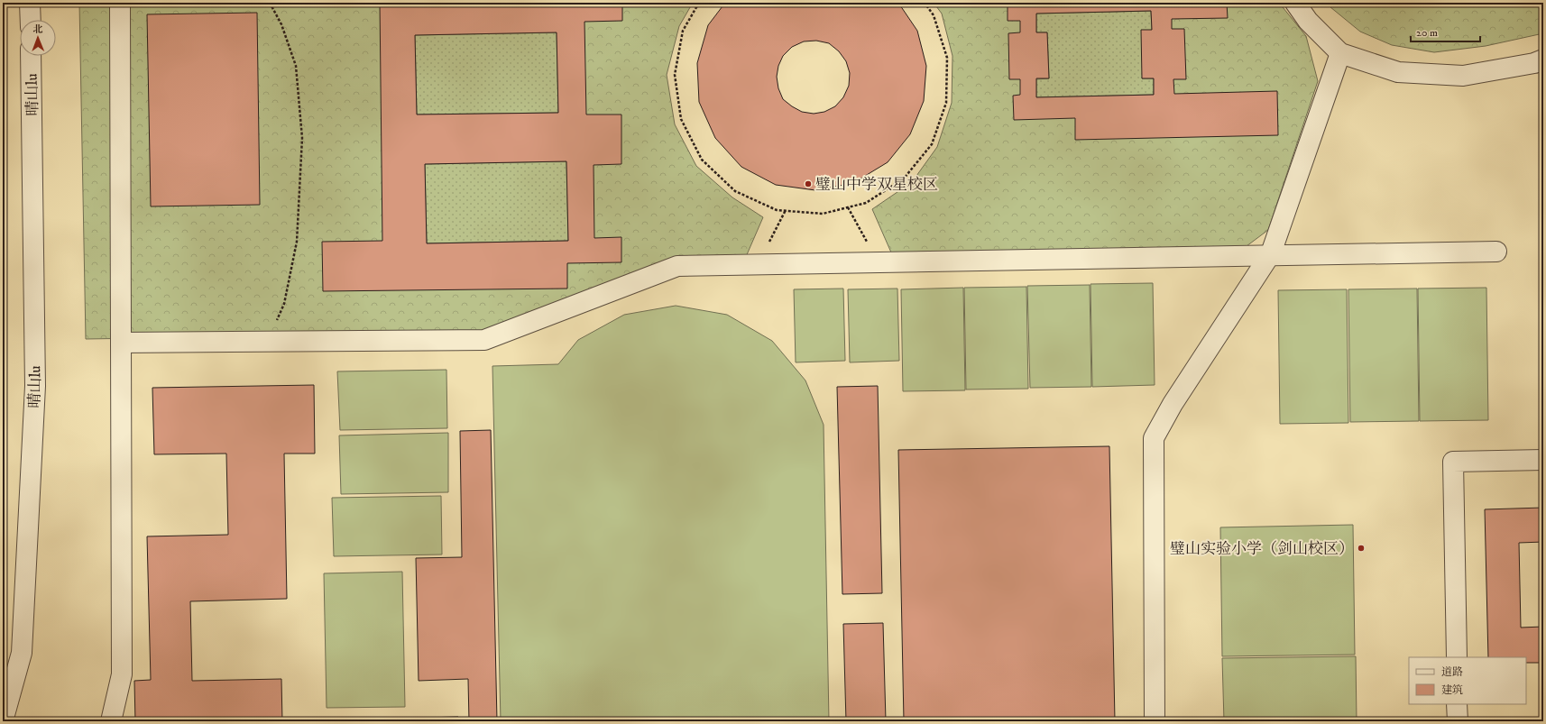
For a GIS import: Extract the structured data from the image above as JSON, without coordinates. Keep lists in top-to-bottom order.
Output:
{
  "streets": {
    "street": ["晴山lu"]
  },
  "places": ["璧山中学双星校区", "璧山实验小学（剑山校区）"],
  "legend": ["道路", "建筑"],
  "scale_bar": "20 m",
  "north": "top"
}
